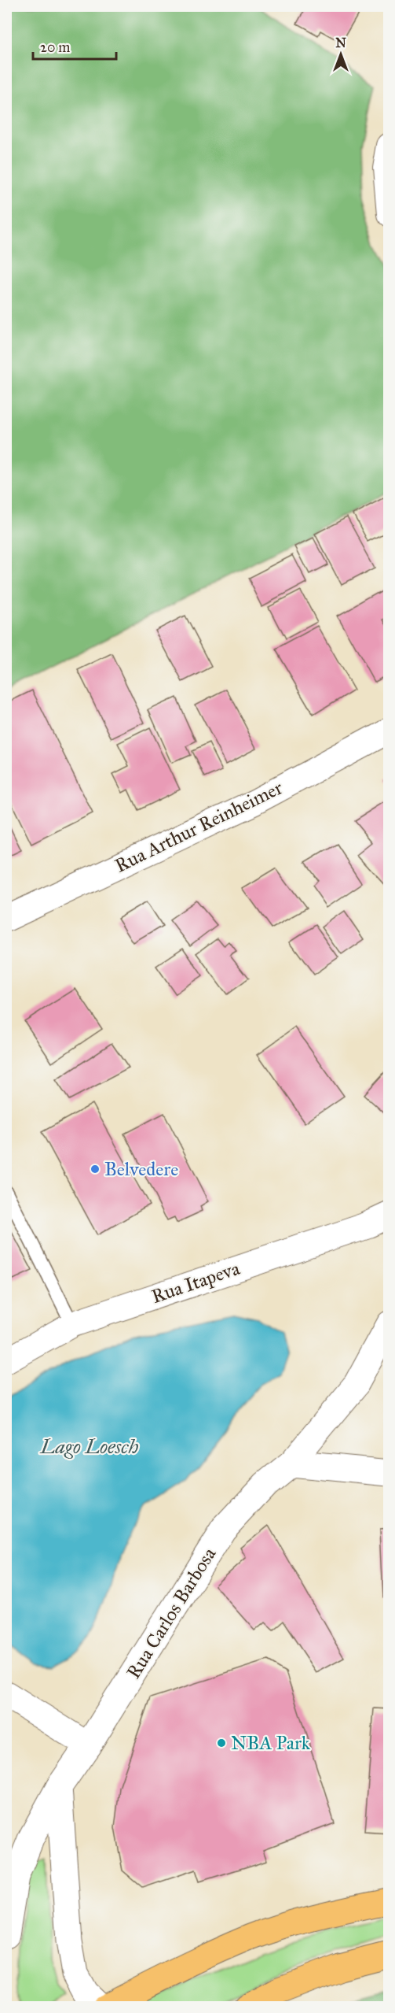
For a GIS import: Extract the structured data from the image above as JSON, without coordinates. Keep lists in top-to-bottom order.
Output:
{
  "streets": {
    "street": ["Rua Arthur Reinheimer", "Rua Itapeva", "Rua Carlos Barbosa"]
  },
  "water": ["Lago Loesch"],
  "places": ["Belvedere", "NBA Park"],
  "scale_bar": "20 m",
  "north": "top"
}
